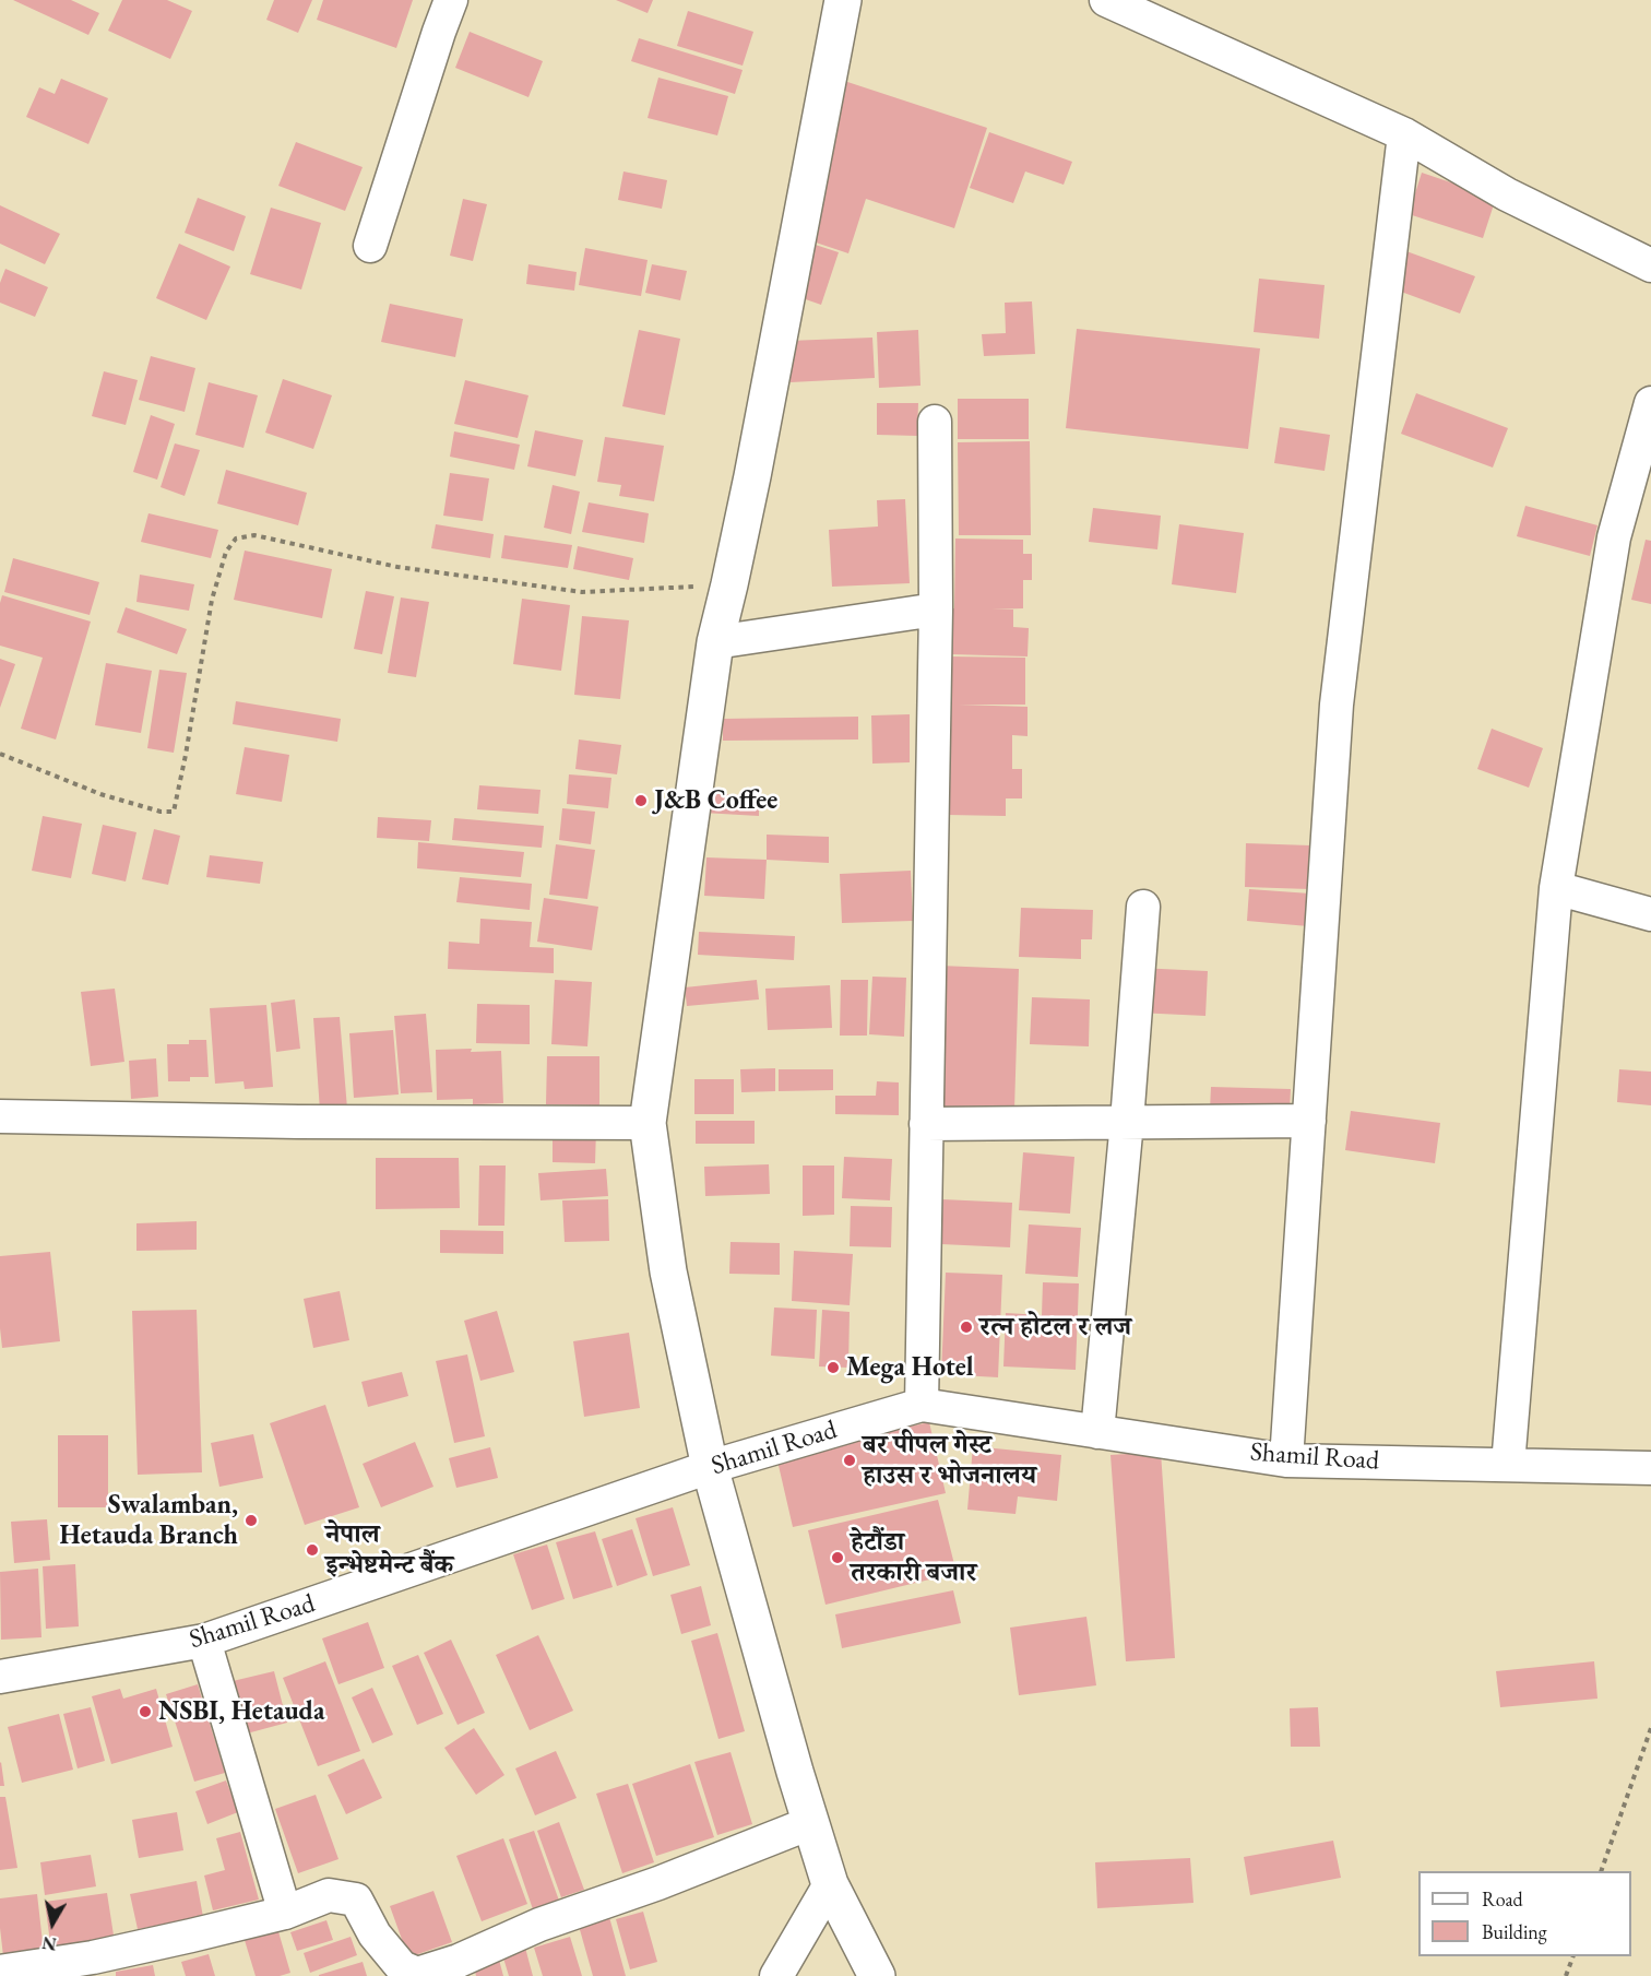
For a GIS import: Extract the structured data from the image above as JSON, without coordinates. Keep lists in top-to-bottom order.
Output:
{
  "streets": {
    "street": ["Shamil Road"]
  },
  "places": [
    "J&B Coffee",
    "रत्‍न होटल र लज",
    "Mega Hotel",
    "बर पीपल गेस्ट हाउस र भोजनालय",
    "Swalamban, Hetauda Branch",
    "नेपाल इन्भेष्टमेन्ट बैंक",
    "हेटौंडा तरकारी बजार",
    "NSBI, Hetauda"
  ],
  "legend": ["Road", "Building"],
  "north": "bottom"
}
